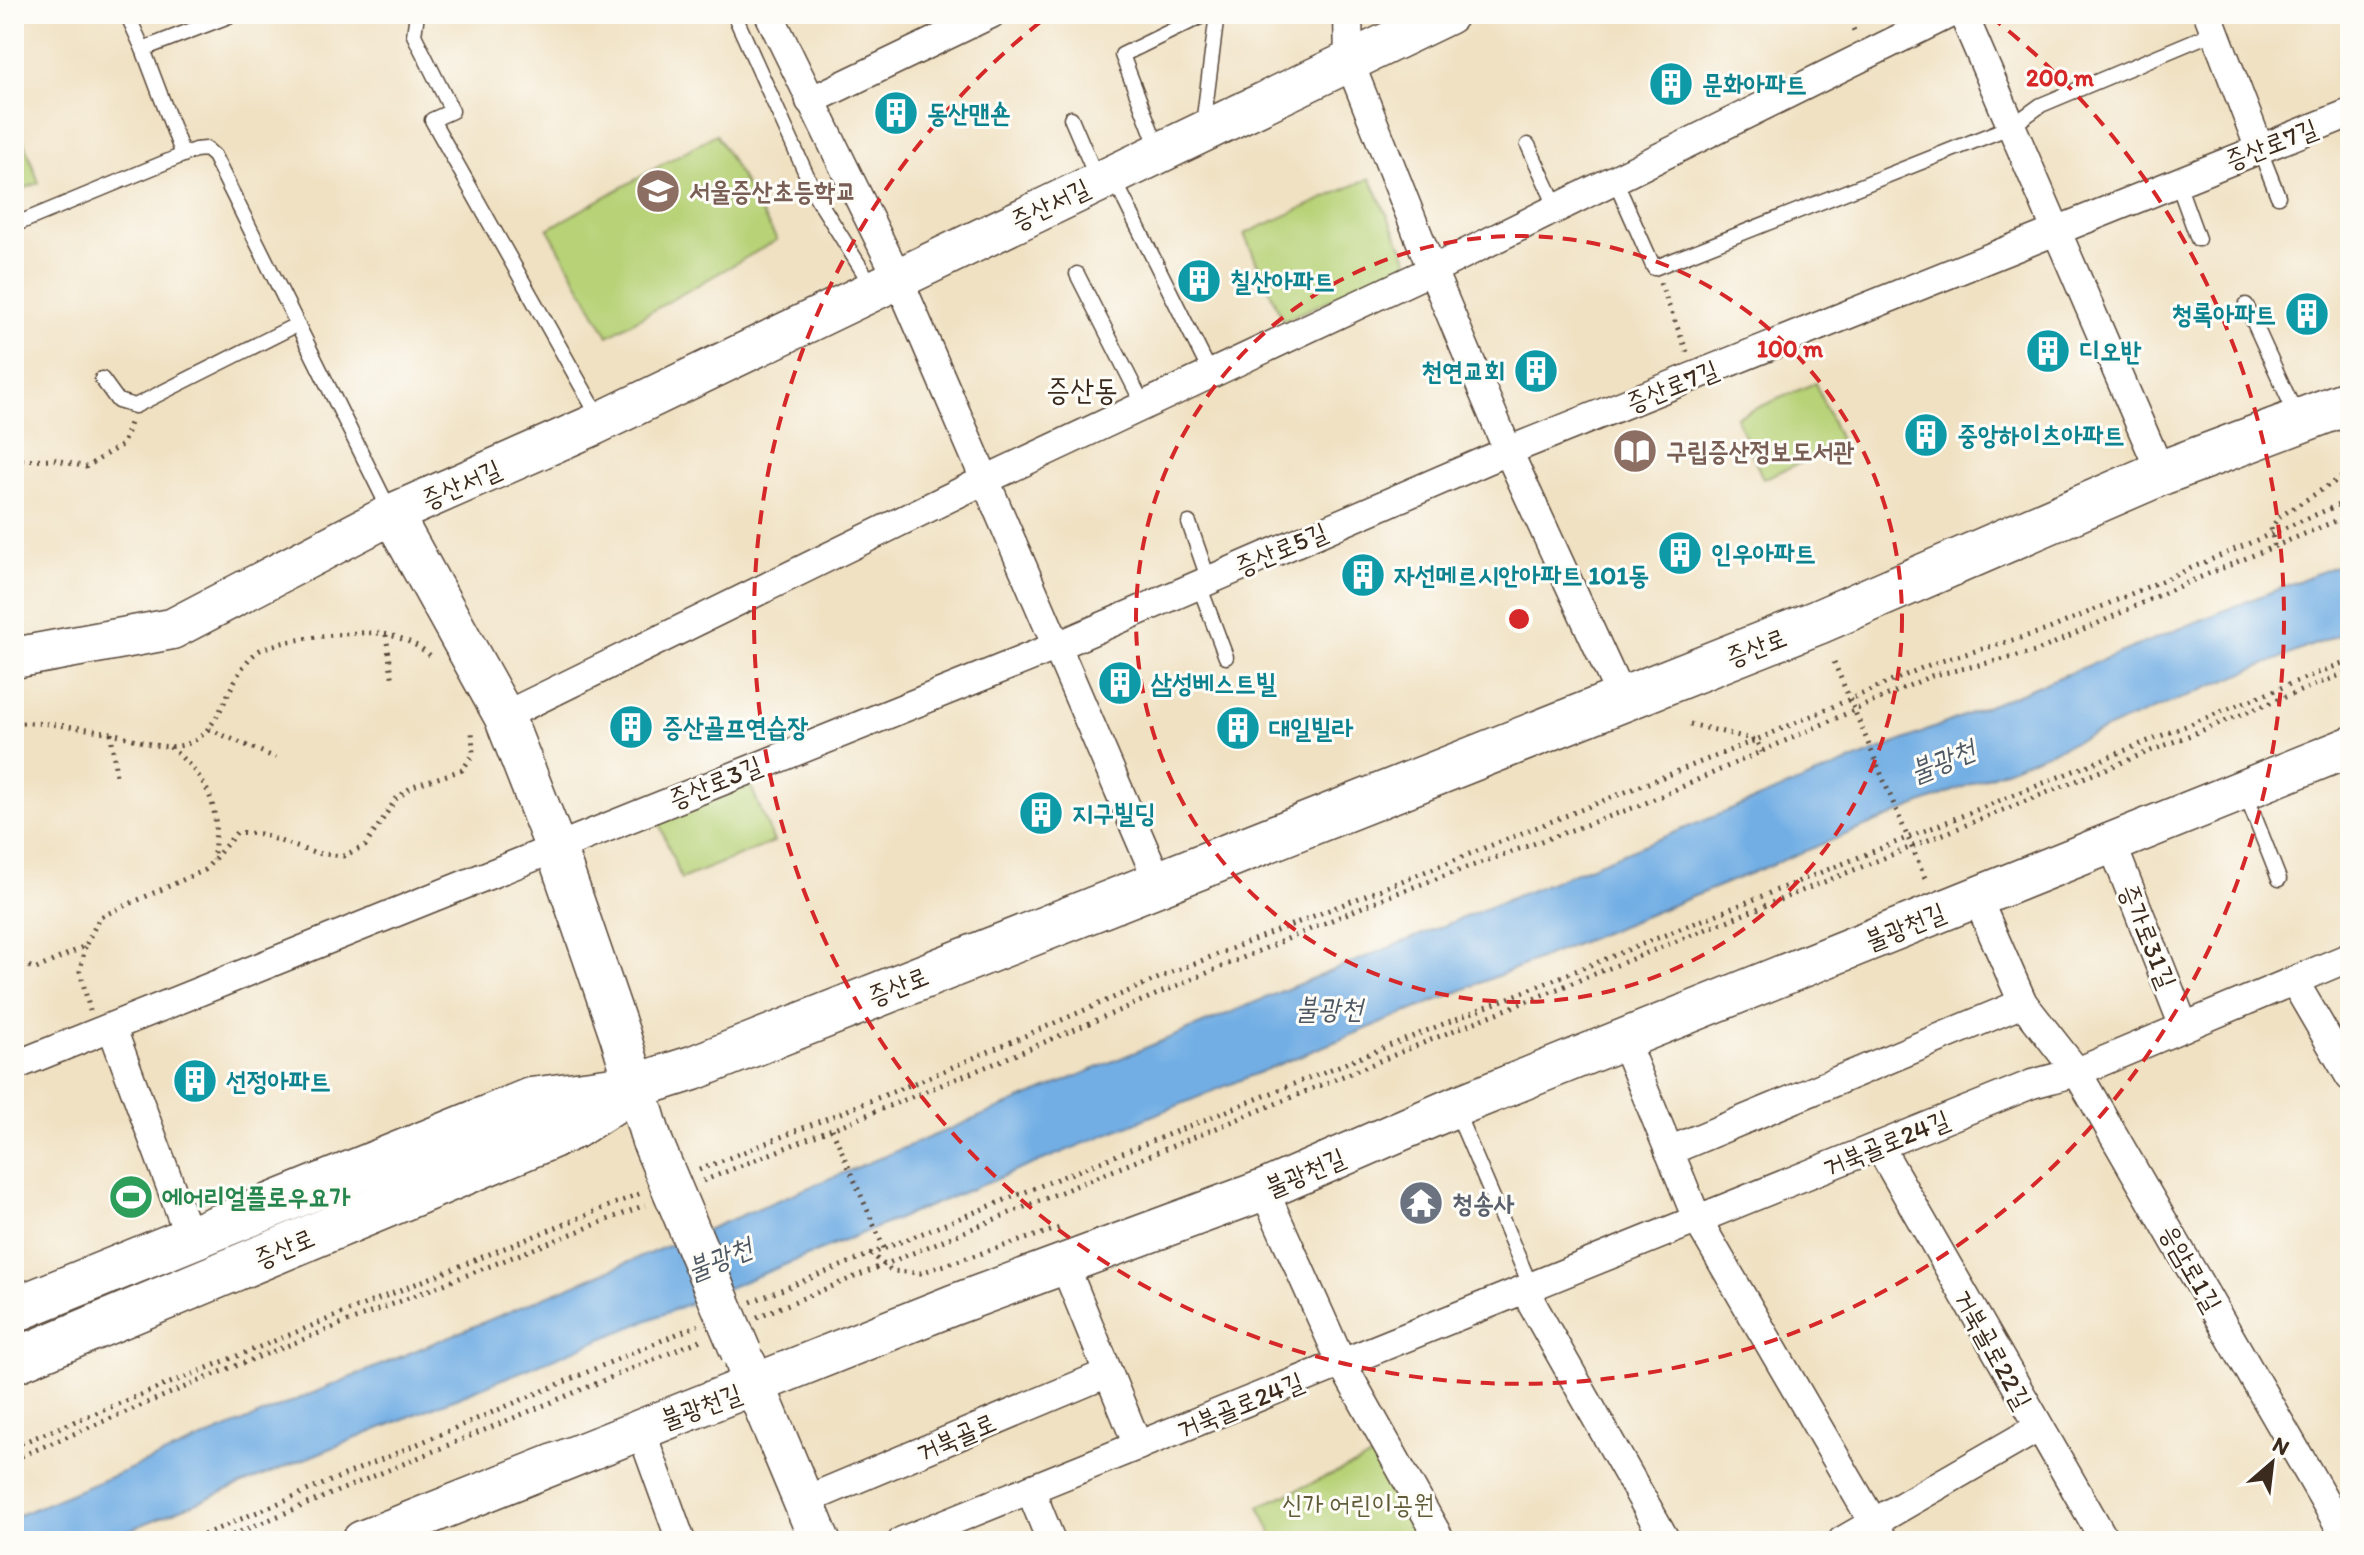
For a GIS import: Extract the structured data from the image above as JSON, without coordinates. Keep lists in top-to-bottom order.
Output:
{
  "streets": {
    "main road": ["증산로"],
    "street": [
      "증산로7길",
      "증산서길",
      "증산로5길",
      "증산로3길",
      "불광천길",
      "증가로31길",
      "거북골로24길",
      "응암로1길",
      "거북골로22길",
      "거북골로"
    ]
  },
  "crossings": [
    ["증산로7길", "증산로5길"],
    ["증산로5길", "증산로3길"],
    ["불광천길", "증가로31길"],
    ["불광천길", "응암로1길"],
    ["거북골로24길", "응암로1길"],
    ["거북골로24길", "거북골로22길"]
  ],
  "districts": ["증산동"],
  "water": ["불광천"],
  "parks": ["신가 어린이공원"],
  "places": {
    "building": [
      "문화아파트",
      "동산맨숀",
      "칠산아파트",
      "청록아파트",
      "디오반",
      "천연교회",
      "중앙하이츠아파트",
      "인우아파트",
      "자선메르시안아파트 101동",
      "삼성베스트빌",
      "증산골프연습장",
      "대일빌라",
      "지구빌딩",
      "선정아파트"
    ],
    "school or university": ["서울증산초등학교"],
    "library": ["구립증산정보도서관"],
    "sports": ["에어리얼플로우요가"],
    "temple": ["청송사"]
  },
  "north": "top right",
  "rings": ["200 m", "100 m"]
}
